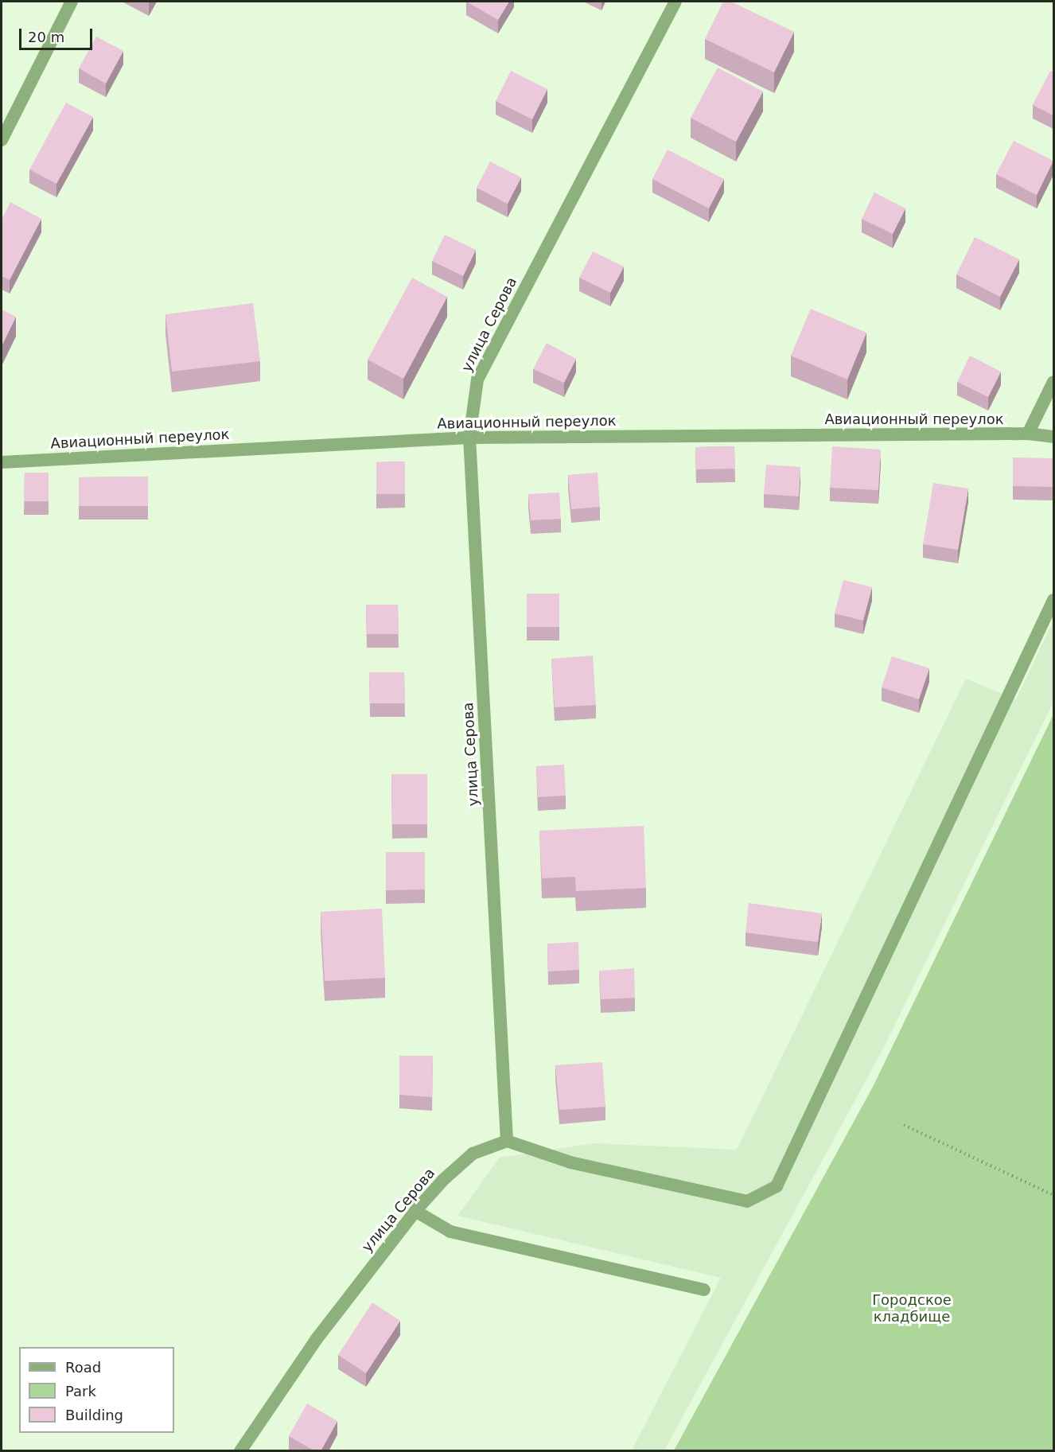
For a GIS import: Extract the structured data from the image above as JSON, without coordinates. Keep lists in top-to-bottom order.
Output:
{
  "streets": {
    "street": ["улица Серова", "Авиационный переулок"]
  },
  "crossings": [
    ["улица Серова", "Авиационный переулок"]
  ],
  "parks": ["Городское кладбище"],
  "legend": ["Road", "Park", "Building"],
  "scale_bar": "20 m"
}
